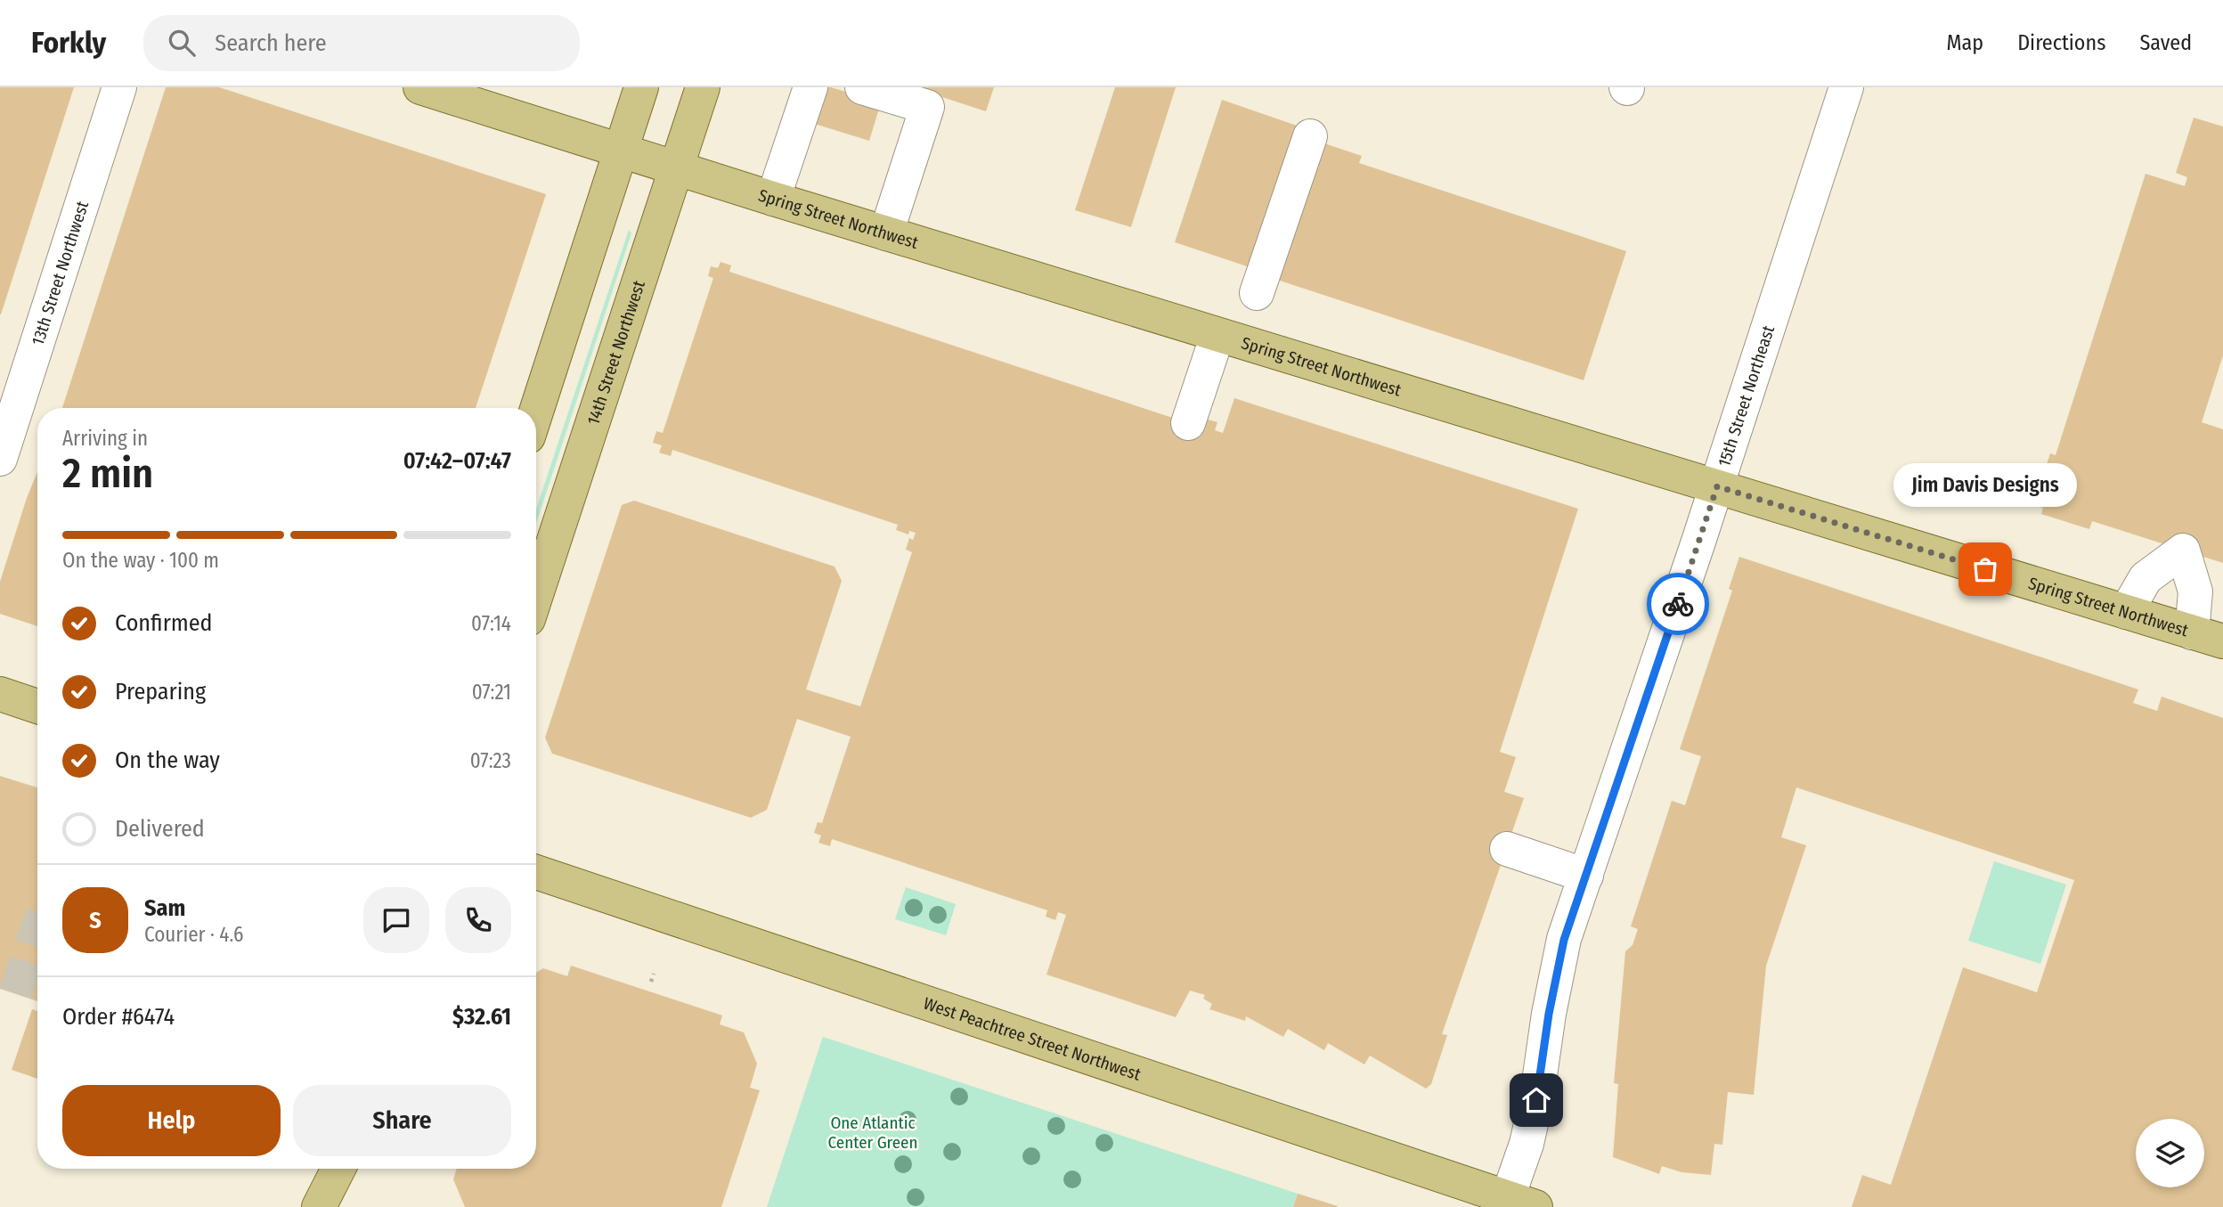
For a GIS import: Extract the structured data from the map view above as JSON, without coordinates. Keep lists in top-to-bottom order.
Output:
{
  "streets": {
    "main road": ["Spring Street Northwest", "14th Street Northwest", "West Peachtree Street Northwest"],
    "street": ["13th Street Northwest", "15th Street Northeast"]
  },
  "crossings": [
    ["Spring Street Northwest", "14th Street Northwest"],
    ["Spring Street Northwest", "15th Street Northeast"],
    ["15th Street Northeast", "West Peachtree Street Northwest"]
  ],
  "parks": ["One Atlantic Center Green"],
  "places": ["Jim Davis Designs"],
  "page": {
    "header": "Forkly",
    "search": "Search here",
    "nav": ["Map", "Directions", "Saved"],
    "heading": ["2 min", "Arriving in", "07:42–07:47"],
    "panel": [
      "Sam",
      "Courier · 4.6",
      "Order #6474",
      "$32.61"
    ],
    "bubble": "Jim Davis Designs",
    "bar": "On the way · 100 m",
    "list": [
      ["Confirmed", "07:14"],
      ["Preparing", "07:21"],
      ["On the way", "07:23"],
      "Delivered"
    ],
    "round": "S",
    "buttons": ["Help", "Share"]
  }
}
